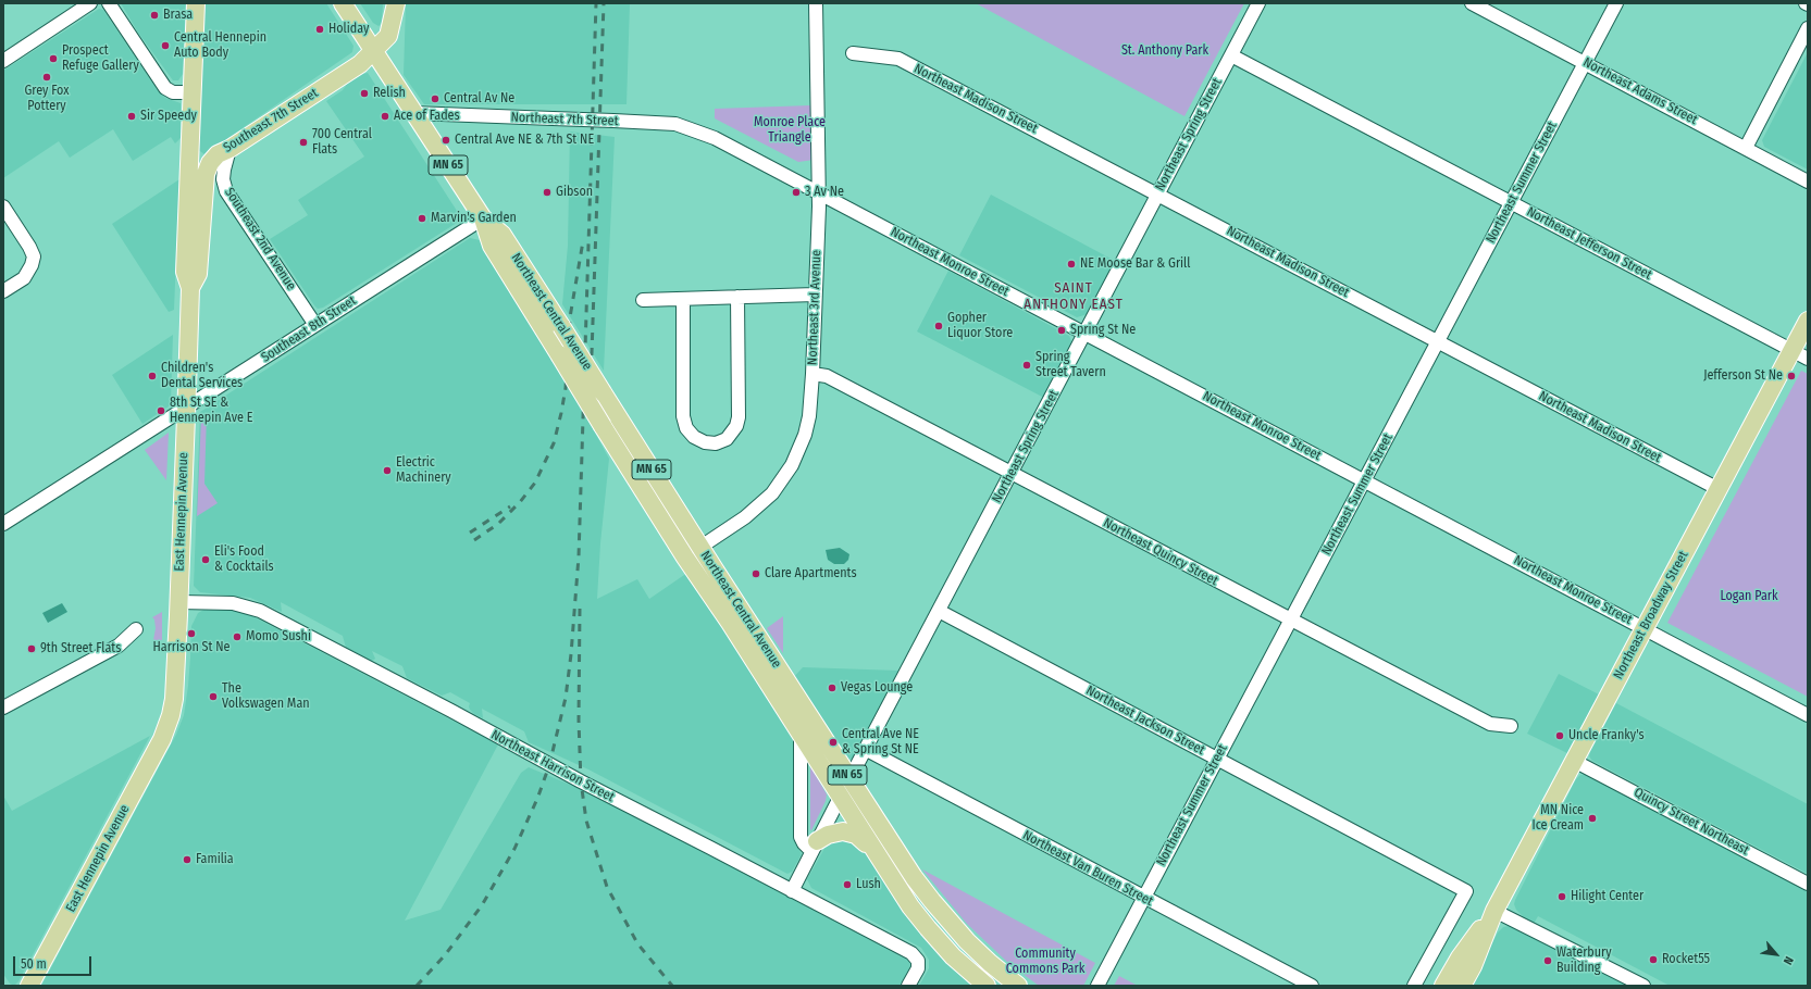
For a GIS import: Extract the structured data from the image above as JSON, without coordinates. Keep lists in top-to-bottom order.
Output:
{
  "streets": {
    "main road": [
      "Southeast 7th Street",
      "MN 65",
      "Northeast Central Avenue",
      "East Hennepin Avenue",
      "Northeast Broadway Street"
    ],
    "street": [
      "Northeast Adams Street",
      "Northeast Madison Street",
      "Northeast 7th Street",
      "Northeast Spring Street",
      "Northeast Summer Street",
      "Southeast 2nd Avenue",
      "Northeast Jefferson Street",
      "Northeast Monroe Street",
      "Northeast 3rd Avenue",
      "Southeast 8th Street",
      "Northeast Quincy Street",
      "Northeast Jackson Street",
      "Northeast Harrison Street",
      "Quincy Street Northeast",
      "Northeast Van Buren Street"
    ]
  },
  "crossings": [
    ["Northeast Adams Street", "Northeast Summer Street"],
    ["Northeast Madison Street", "Northeast Spring Street"],
    ["Northeast Madison Street", "Northeast Summer Street"],
    ["Northeast Madison Street", "Northeast Broadway Street"],
    ["Northeast 7th Street", "Northeast Monroe Street"],
    ["Northeast 7th Street", "Northeast Central Avenue"],
    ["Southeast 7th Street", "Southeast 2nd Avenue"],
    ["Southeast 7th Street", "Northeast Central Avenue"],
    ["Southeast 7th Street", "East Hennepin Avenue"],
    ["Northeast Spring Street", "Northeast Jefferson Street"],
    ["Northeast Spring Street", "Northeast Monroe Street"],
    ["Northeast Spring Street", "Northeast Central Avenue"],
    ["Northeast Spring Street", "Northeast Quincy Street"],
    ["Northeast Spring Street", "Northeast Jackson Street"],
    ["Northeast Spring Street", "Northeast Harrison Street"],
    ["Northeast Spring Street", "Northeast Van Buren Street"],
    ["Northeast Summer Street", "Northeast Jefferson Street"],
    ["Northeast Summer Street", "Northeast Monroe Street"],
    ["Northeast Summer Street", "Northeast Quincy Street"],
    ["Northeast Summer Street", "Northeast Jackson Street"],
    ["Northeast Summer Street", "Northeast Van Buren Street"],
    ["Southeast 2nd Avenue", "Southeast 8th Street"],
    ["Northeast Jefferson Street", "Northeast Broadway Street"],
    ["Northeast Monroe Street", "Northeast 3rd Avenue"],
    ["Northeast Monroe Street", "Northeast Broadway Street"],
    ["Northeast 3rd Avenue", "Northeast Central Avenue"],
    ["Northeast 3rd Avenue", "Northeast Quincy Street"],
    ["Northeast Central Avenue", "Southeast 8th Street"],
    ["Southeast 8th Street", "East Hennepin Avenue"],
    ["East Hennepin Avenue", "Northeast Harrison Street"],
    ["Northeast Broadway Street", "Quincy Street Northeast"]
  ],
  "districts": ["SAINT ANTHONY EAST"],
  "parks": [
    "St. Anthony Park",
    "Monroe Place Triangle",
    "Logan Park",
    "Community Commons Park"
  ],
  "places": [
    "Brasa",
    "Holiday",
    "Central Hennepin Auto Body",
    "Prospect Refuge Gallery",
    "Grey Fox Pottery",
    "Relish",
    "Central Av Ne",
    "Sir Speedy",
    "Ace of Fades",
    "Central Ave NE & 7th St NE",
    "700 Central Flats",
    "Gibson",
    "3 Av Ne",
    "Marvin's Garden",
    "NE Moose Bar & Grill",
    "Gopher Liquor Store",
    "Spring St Ne",
    "Spring Street Tavern",
    "Children's Dental Services",
    "Jefferson St Ne",
    "8th St SE & Hennepin Ave E",
    "Electric Machinery",
    "Eli's Food & Cocktails",
    "Clare Apartments",
    "Harrison St Ne",
    "Momo Sushi",
    "9th Street Flats",
    "Vegas Lounge",
    "The Volkswagen Man",
    "Uncle Franky's",
    "Central Ave NE & Spring St NE",
    "MN Nice Ice Cream",
    "Familia",
    "Lush",
    "Hilight Center",
    "Rocket55",
    "Waterbury Building"
  ],
  "scale_bar": "50 m",
  "north": "bottom right"
}
